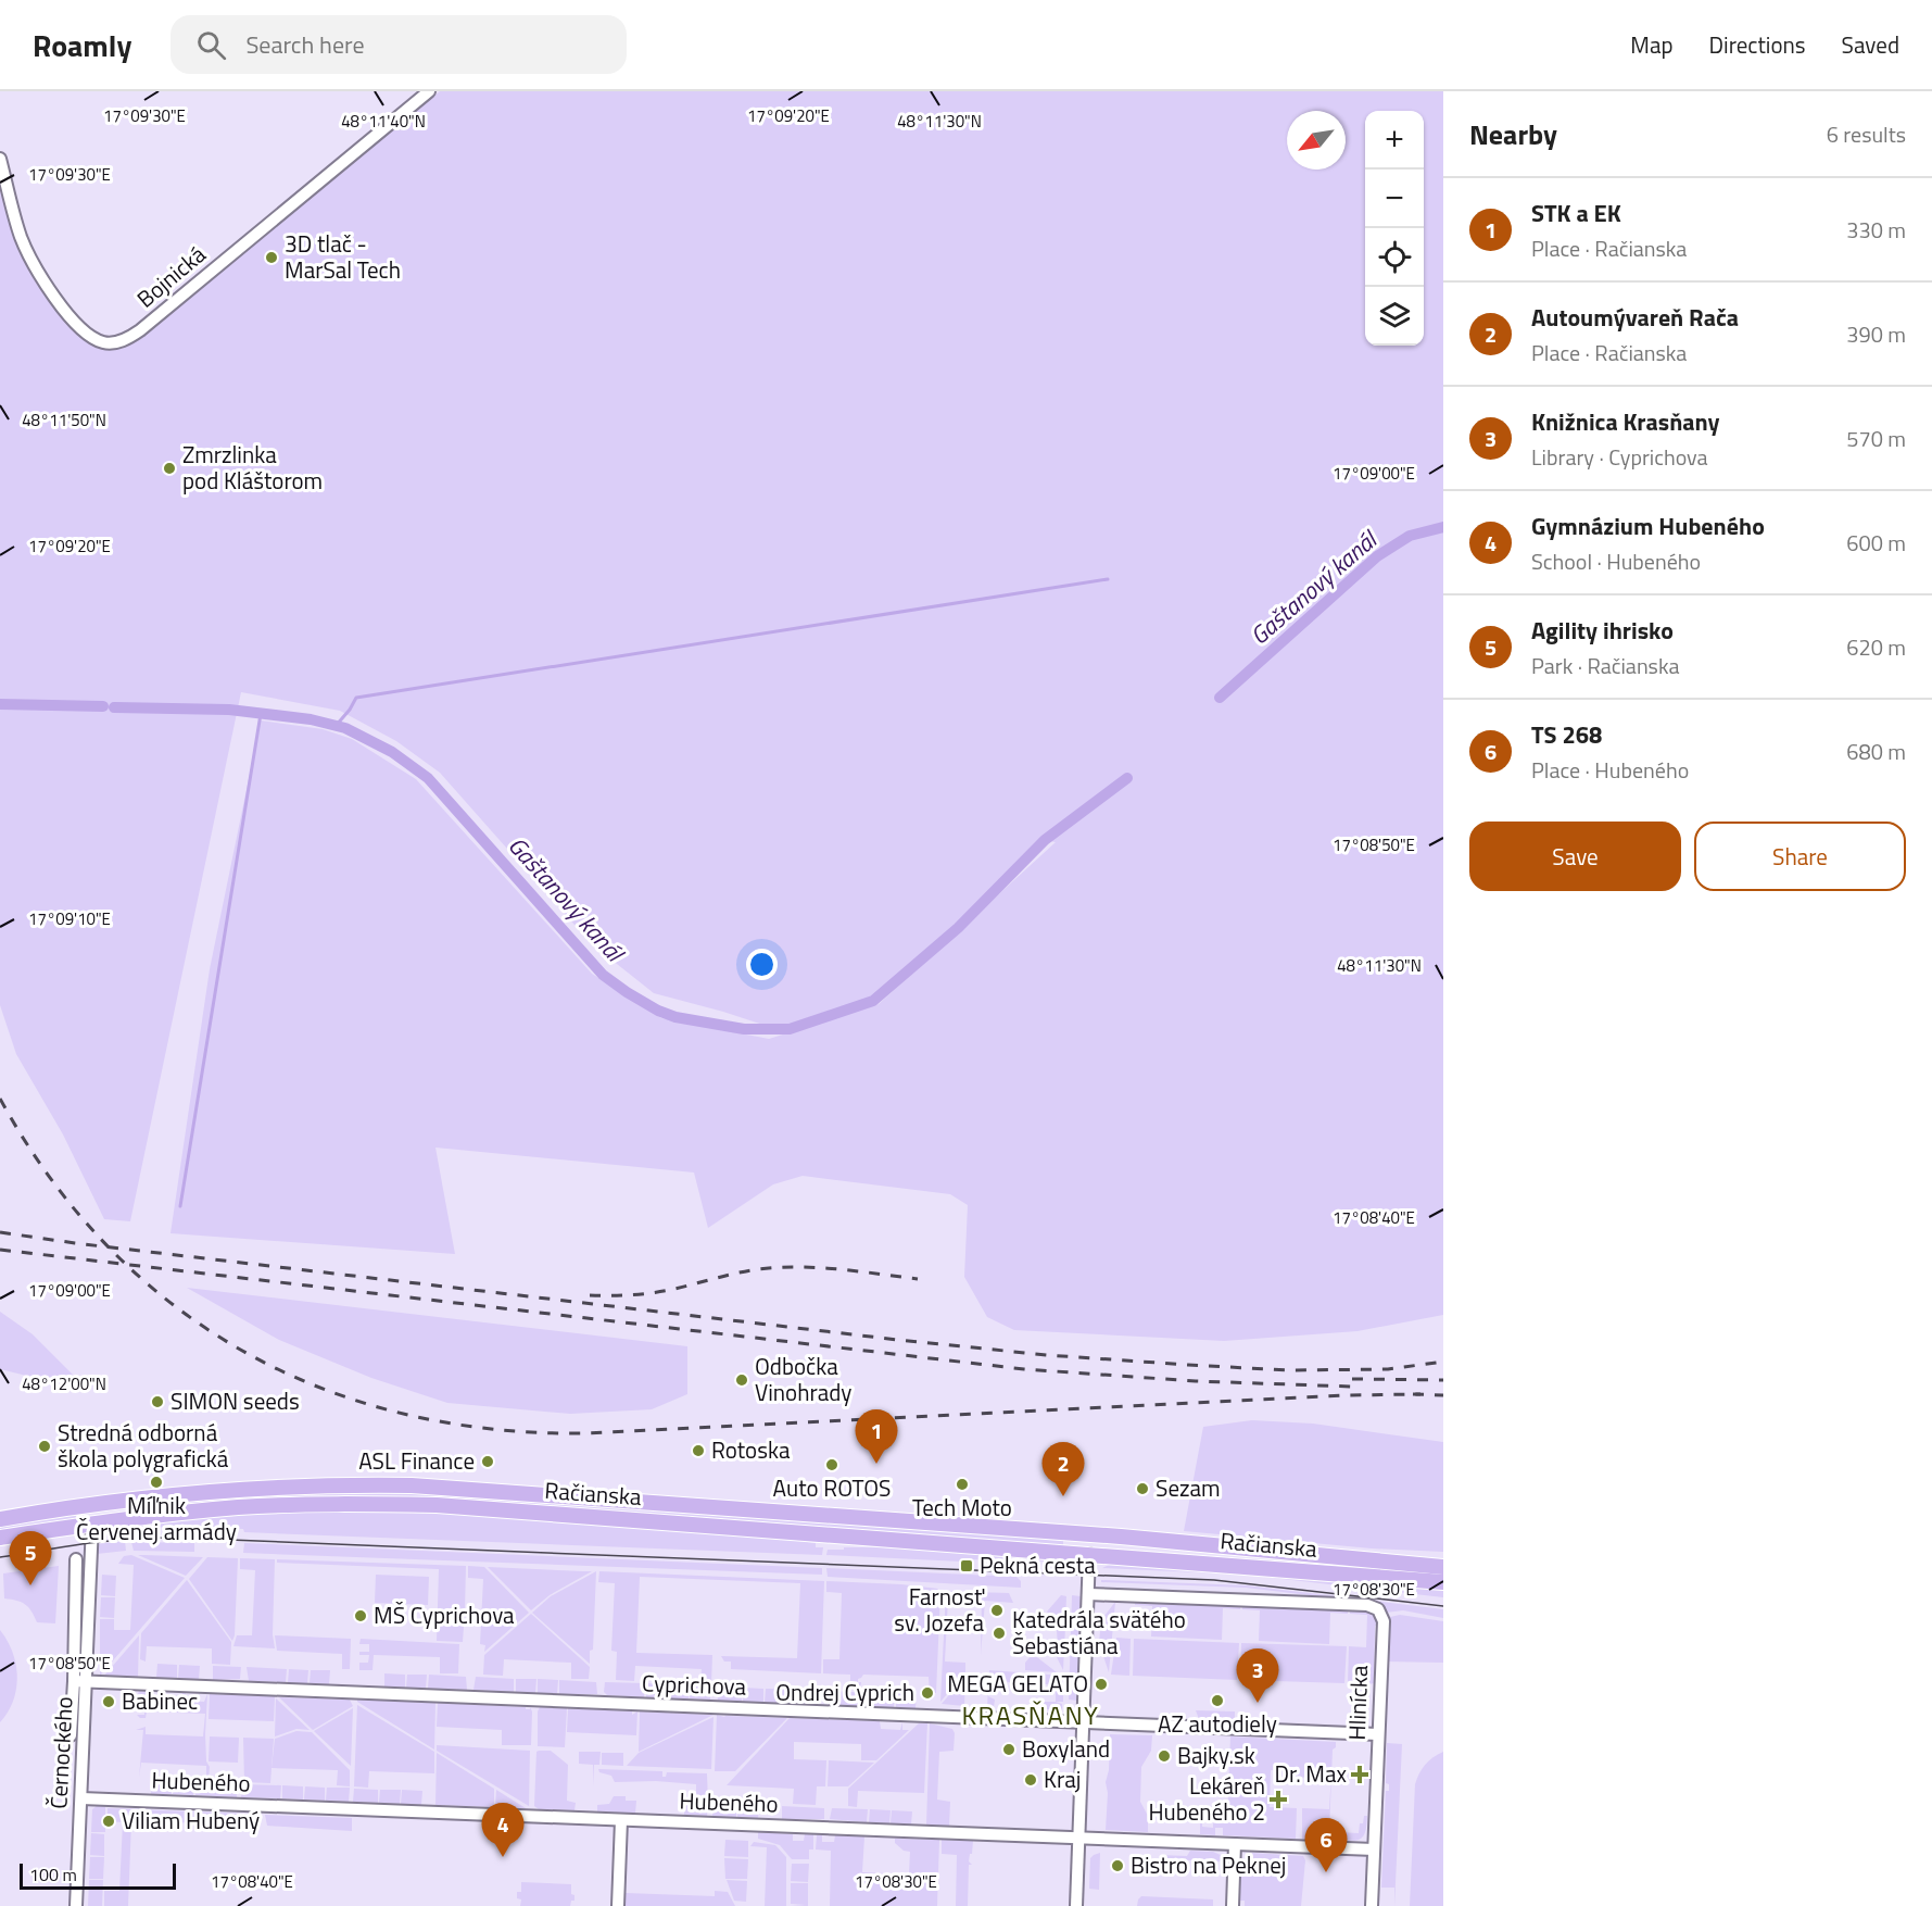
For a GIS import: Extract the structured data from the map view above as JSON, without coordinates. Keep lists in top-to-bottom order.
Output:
{
  "streets": {
    "main road": ["Račianska"],
    "street": [
      "Bojnická",
      "Cyprichova",
      "Hlinícka",
      "Černockého",
      "Hubeného"
    ]
  },
  "crossings": [
    ["Račianska", "Černockého"],
    ["Cyprichova", "Hlinícka"],
    ["Cyprichova", "Černockého"],
    ["Hlinícka", "Hubeného"],
    ["Černockého", "Hubeného"]
  ],
  "districts": ["KRASŇANY"],
  "water": ["Gaštanový kanál"],
  "places": {
    "other": [
      "3D tlač - MarSal Tech",
      "Zmrzlinka pod Kláštorom",
      "Odbočka Vinohrady",
      "SIMON seeds",
      "Stredná odborná škola polygrafická",
      "Rotoska",
      "ASL Finance",
      "Auto ROTOS",
      "Míľnik Červenej armády",
      "Tech Moto",
      "Sezam",
      "Farnosť sv. Jozefa",
      "MŠ Cyprichova",
      "Katedrála svätého Šebastiána",
      "MEGA GELATO",
      "Ondrej Cyprich",
      "AZ autodiely",
      "Babinec",
      "Boxyland",
      "Bajky.sk",
      "Kraj",
      "Viliam Hubený",
      "Bistro na Peknej"
    ],
    "transit": ["Pekná cesta"],
    "health": ["Dr. Max", "Lekáreň Hubeného 2"]
  },
  "scale_bar": "100 m",
  "north": "bottom left",
  "page": {
    "header": "Roamly",
    "search": "Search here",
    "nav": ["Map", "Directions", "Saved"],
    "heading": ["Nearby", "6 results"],
    "map_buttons": ["+", "−"],
    "list": [
      {
        "mark": "1",
        "name": "STK a EK",
        "note": "Place · Račianska",
        "value": "330 m"
      },
      {
        "mark": "2",
        "name": "Autoumývareň Rača",
        "note": "Place · Račianska",
        "value": "390 m"
      },
      {
        "mark": "3",
        "name": "Knižnica Krasňany",
        "note": "Library · Cyprichova",
        "value": "570 m"
      },
      {
        "mark": "4",
        "name": "Gymnázium Hubeného",
        "note": "School · Hubeného",
        "value": "600 m"
      },
      {
        "mark": "5",
        "name": "Agility ihrisko",
        "note": "Park · Račianska",
        "value": "620 m"
      },
      {
        "mark": "6",
        "name": "TS 268",
        "note": "Place · Hubeného",
        "value": "680 m"
      }
    ],
    "buttons": ["Save", "Share"],
    "pins": [
      "1",
      "2",
      "5",
      "3",
      "4",
      "6"
    ],
    "scale": "100 m"
  },
  "coordinates": [
    "17°09'30\"E",
    "17°09'20\"E",
    "48°11'40\"N",
    "48°11'30\"N",
    "48°11'50\"N",
    "17°09'00\"E",
    "17°08'50\"E",
    "17°09'10\"E",
    "17°08'40\"E",
    "48°12'00\"N",
    "17°08'30\"E"
  ]
}
